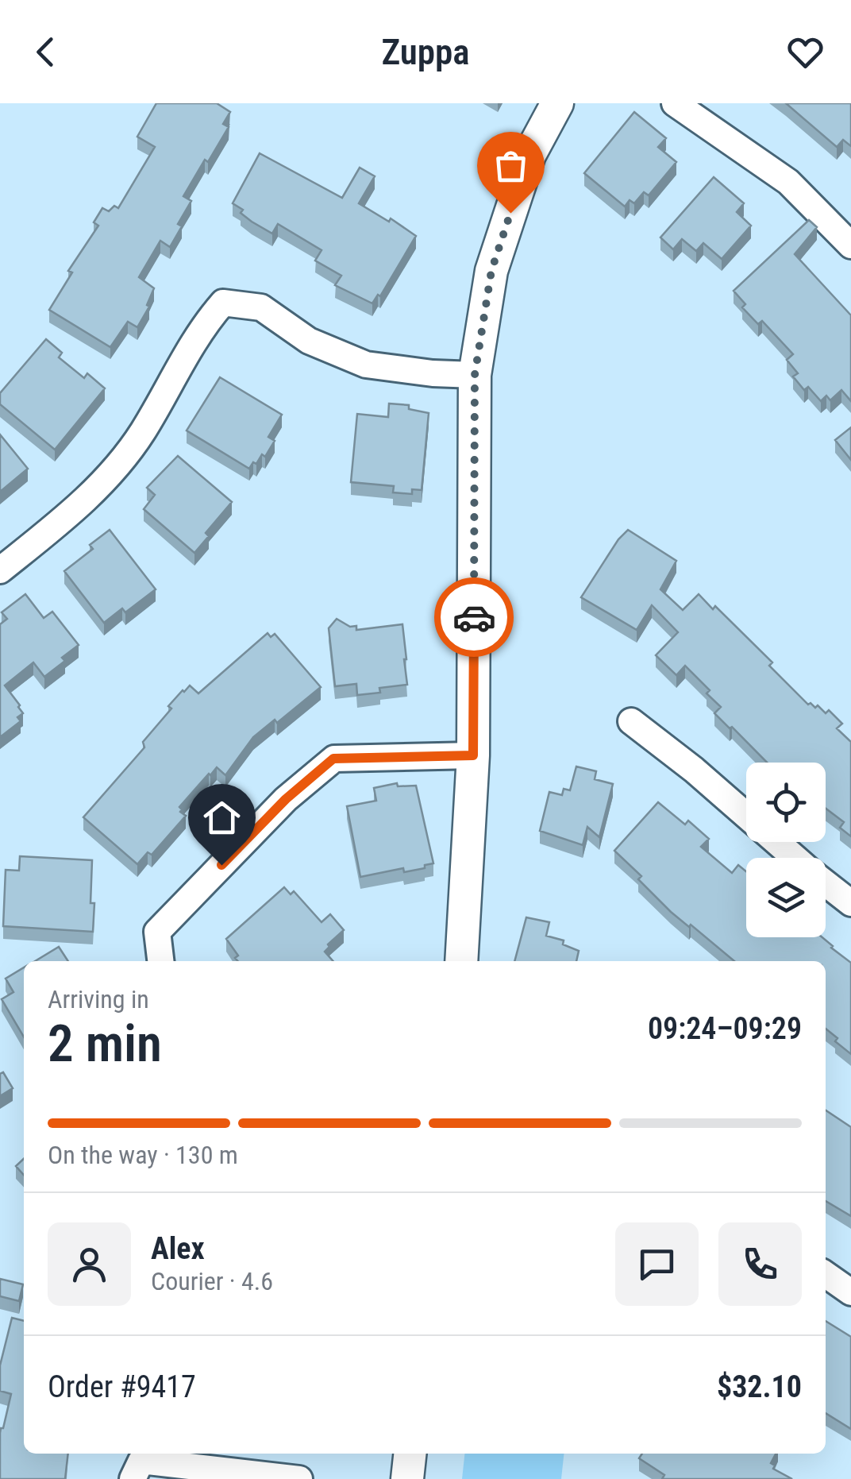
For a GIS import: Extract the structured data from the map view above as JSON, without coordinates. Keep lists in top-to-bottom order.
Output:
{
  "page": {
    "header": "Zuppa",
    "heading": ["2 min", "Arriving in", "09:24–09:29"],
    "panel": [
      "Alex",
      "Courier · 4.6",
      "Order #9417",
      "$32.10"
    ],
    "bar": "On the way · 130 m"
  }
}
